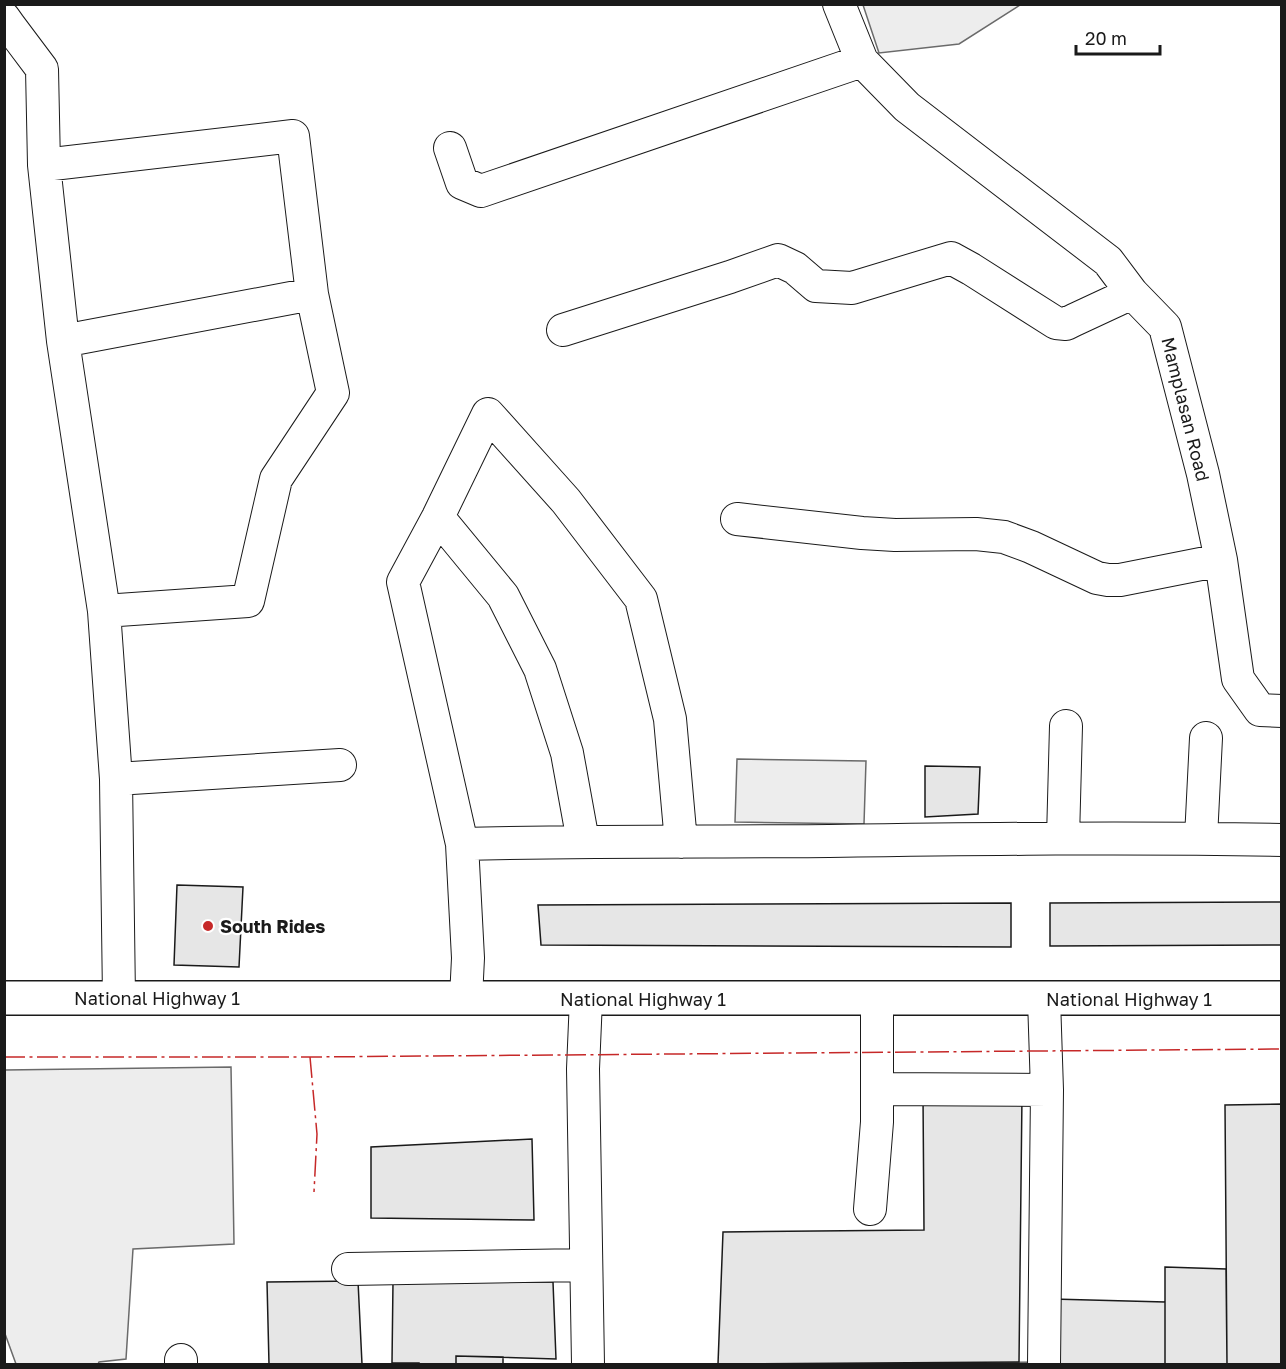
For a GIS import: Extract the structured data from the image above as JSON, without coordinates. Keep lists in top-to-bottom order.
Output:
{
  "streets": {
    "highway": ["National Highway 1"],
    "street": ["Mamplasan Road"]
  },
  "places": ["South Rides"],
  "scale_bar": "20 m"
}
